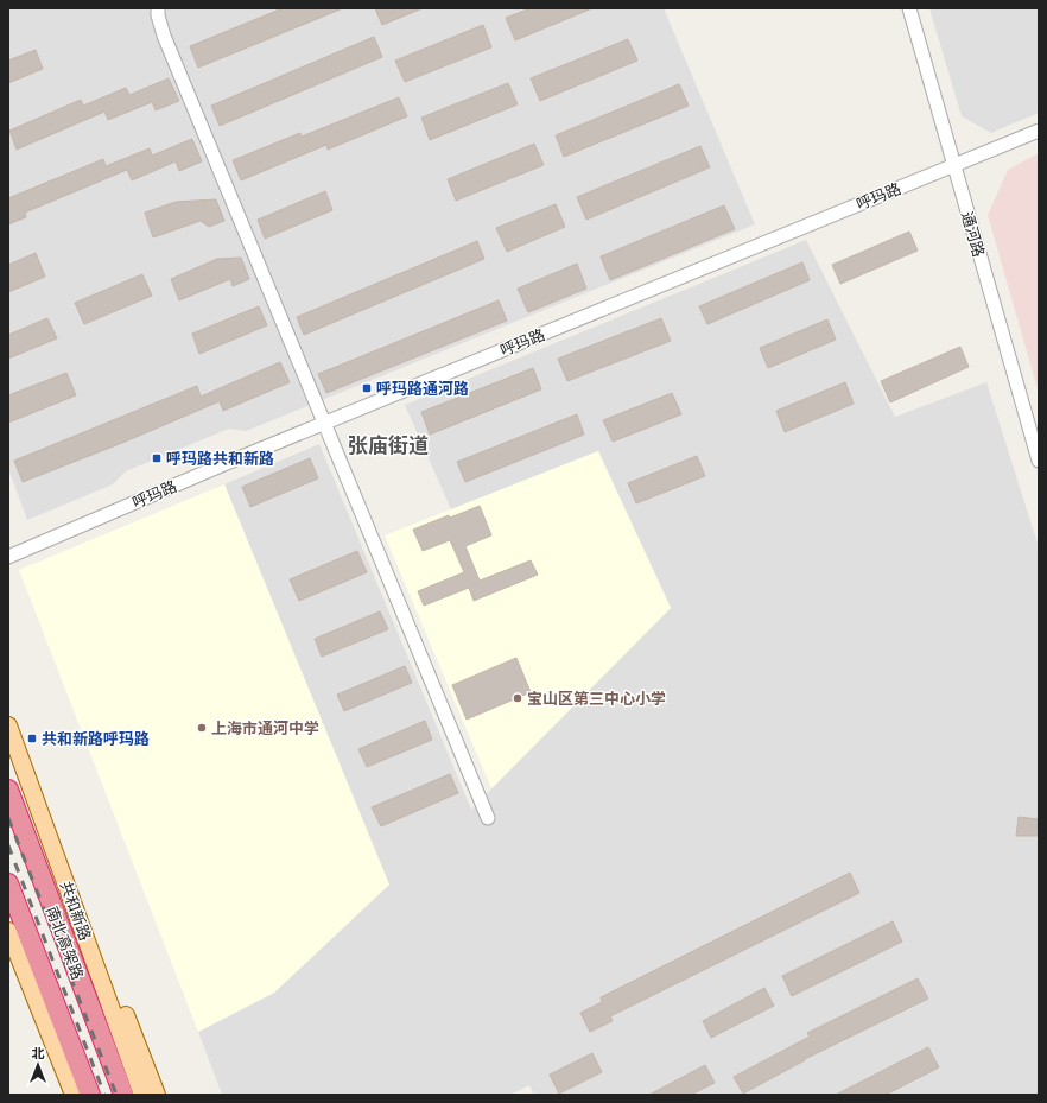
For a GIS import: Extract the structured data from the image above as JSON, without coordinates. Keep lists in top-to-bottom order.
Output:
{
  "streets": {
    "highway": ["南北高架路"],
    "main road": ["共和新路"],
    "street": ["呼玛路", "通河路"]
  },
  "crossings": [
    ["呼玛路", "通河路"]
  ],
  "districts": ["张庙街道"],
  "places": {
    "transit": ["呼玛路通河路", "呼玛路共和新路", "共和新路呼玛路"],
    "other": ["宝山区第三中心小学", "上海市通河中学"]
  },
  "north": "top"
}
